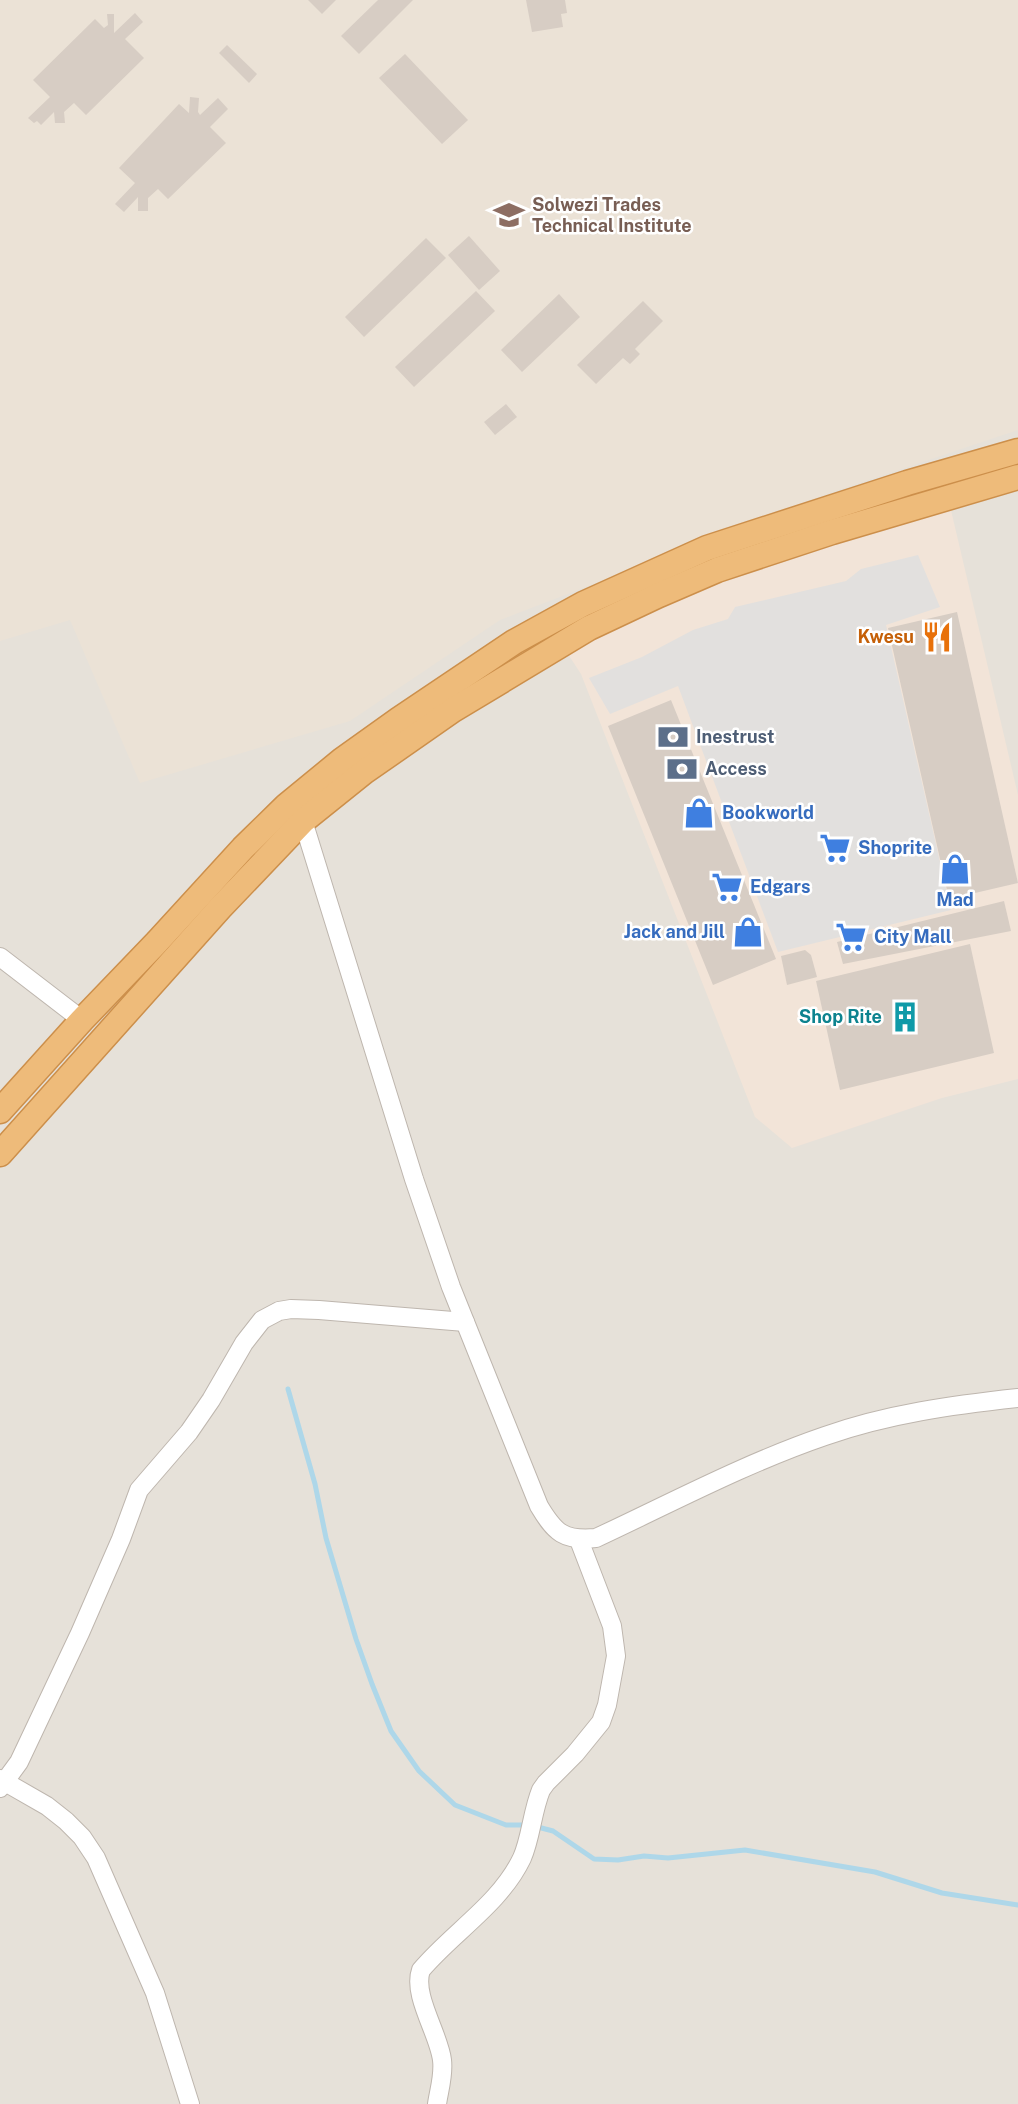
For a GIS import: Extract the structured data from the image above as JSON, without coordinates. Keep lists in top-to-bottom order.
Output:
{
  "places": {
    "school or university": ["Solwezi Trades Technical Institute"],
    "restaurant": ["Kwesu"],
    "bank": ["Inestrust", "Access"],
    "shop": ["Bookworld", "Mad", "Jack and Jill"],
    "supermarket": ["Shoprite", "Edgars", "City Mall"],
    "building": ["Shop Rite"]
  }
}
